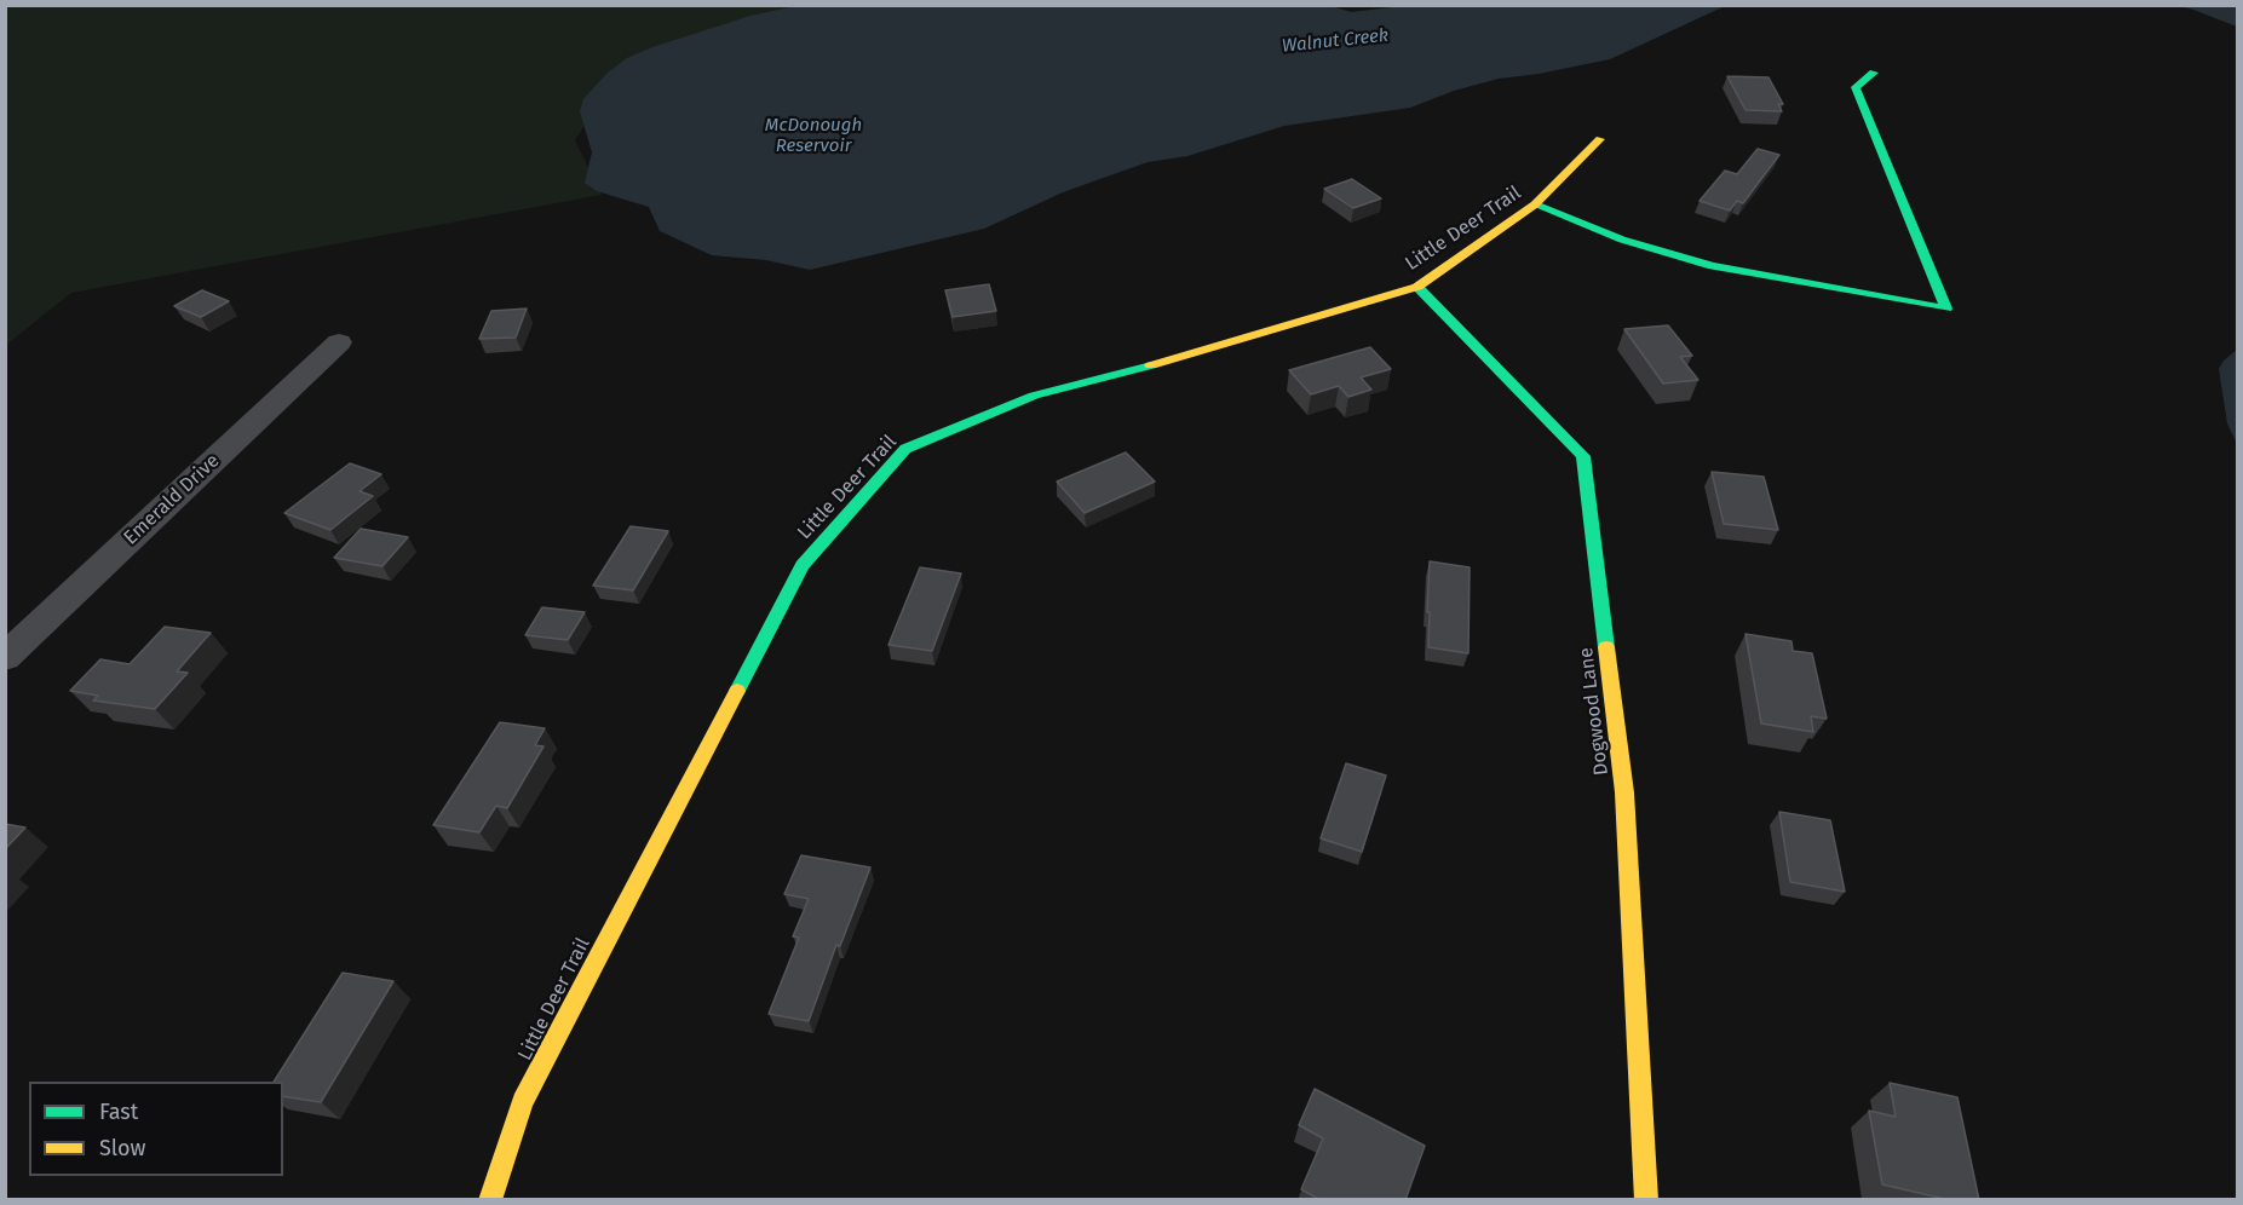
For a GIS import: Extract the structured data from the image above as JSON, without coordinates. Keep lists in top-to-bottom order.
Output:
{
  "streets": {
    "street": ["Little Deer Trail", "Emerald Drive", "Dogwood Lane"]
  },
  "crossings": [
    ["Little Deer Trail", "Dogwood Lane"]
  ],
  "water": ["Walnut Creek", "McDonough Reservoir"],
  "legend": ["Fast", "Slow"]
}
